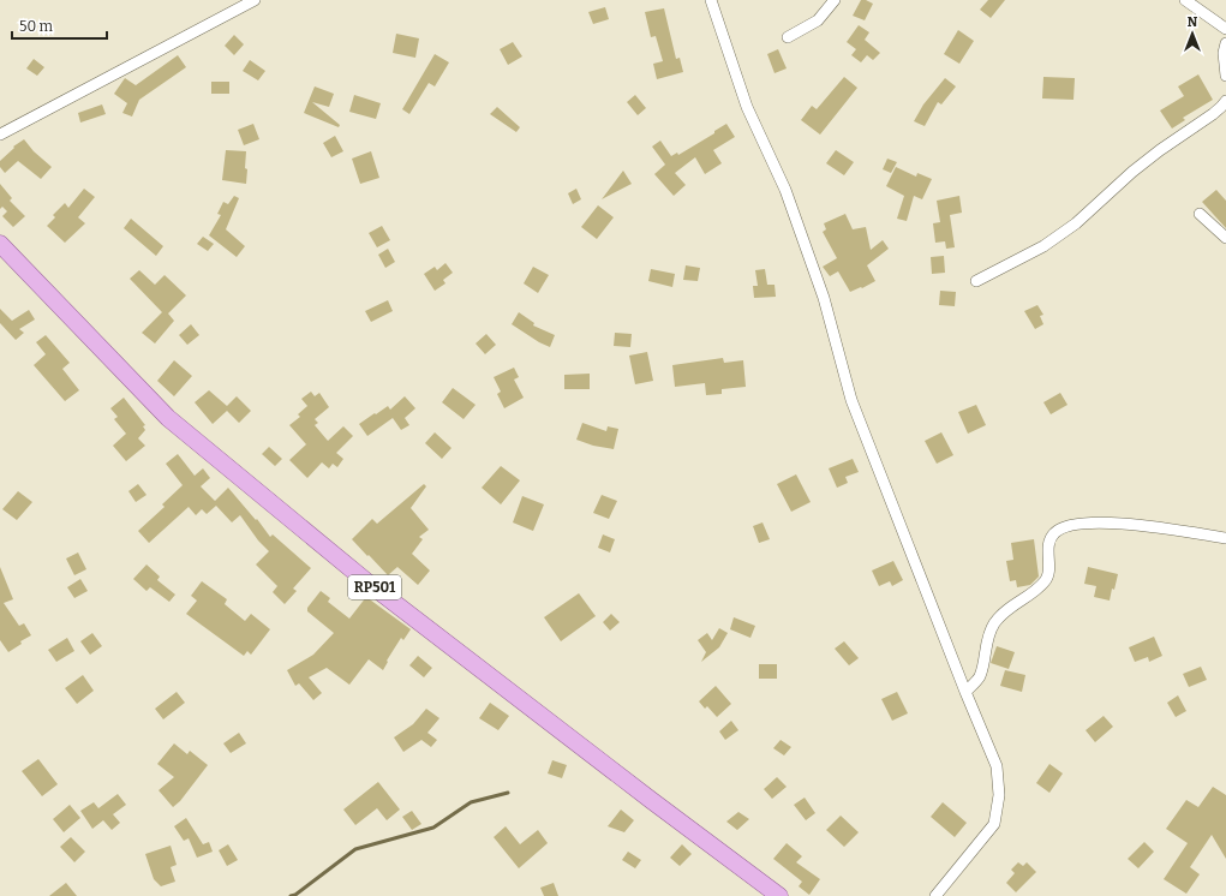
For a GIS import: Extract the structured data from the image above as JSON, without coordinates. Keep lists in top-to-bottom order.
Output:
{
  "streets": {
    "main road": ["RP501"]
  },
  "scale_bar": "50 m",
  "north": "top"
}
